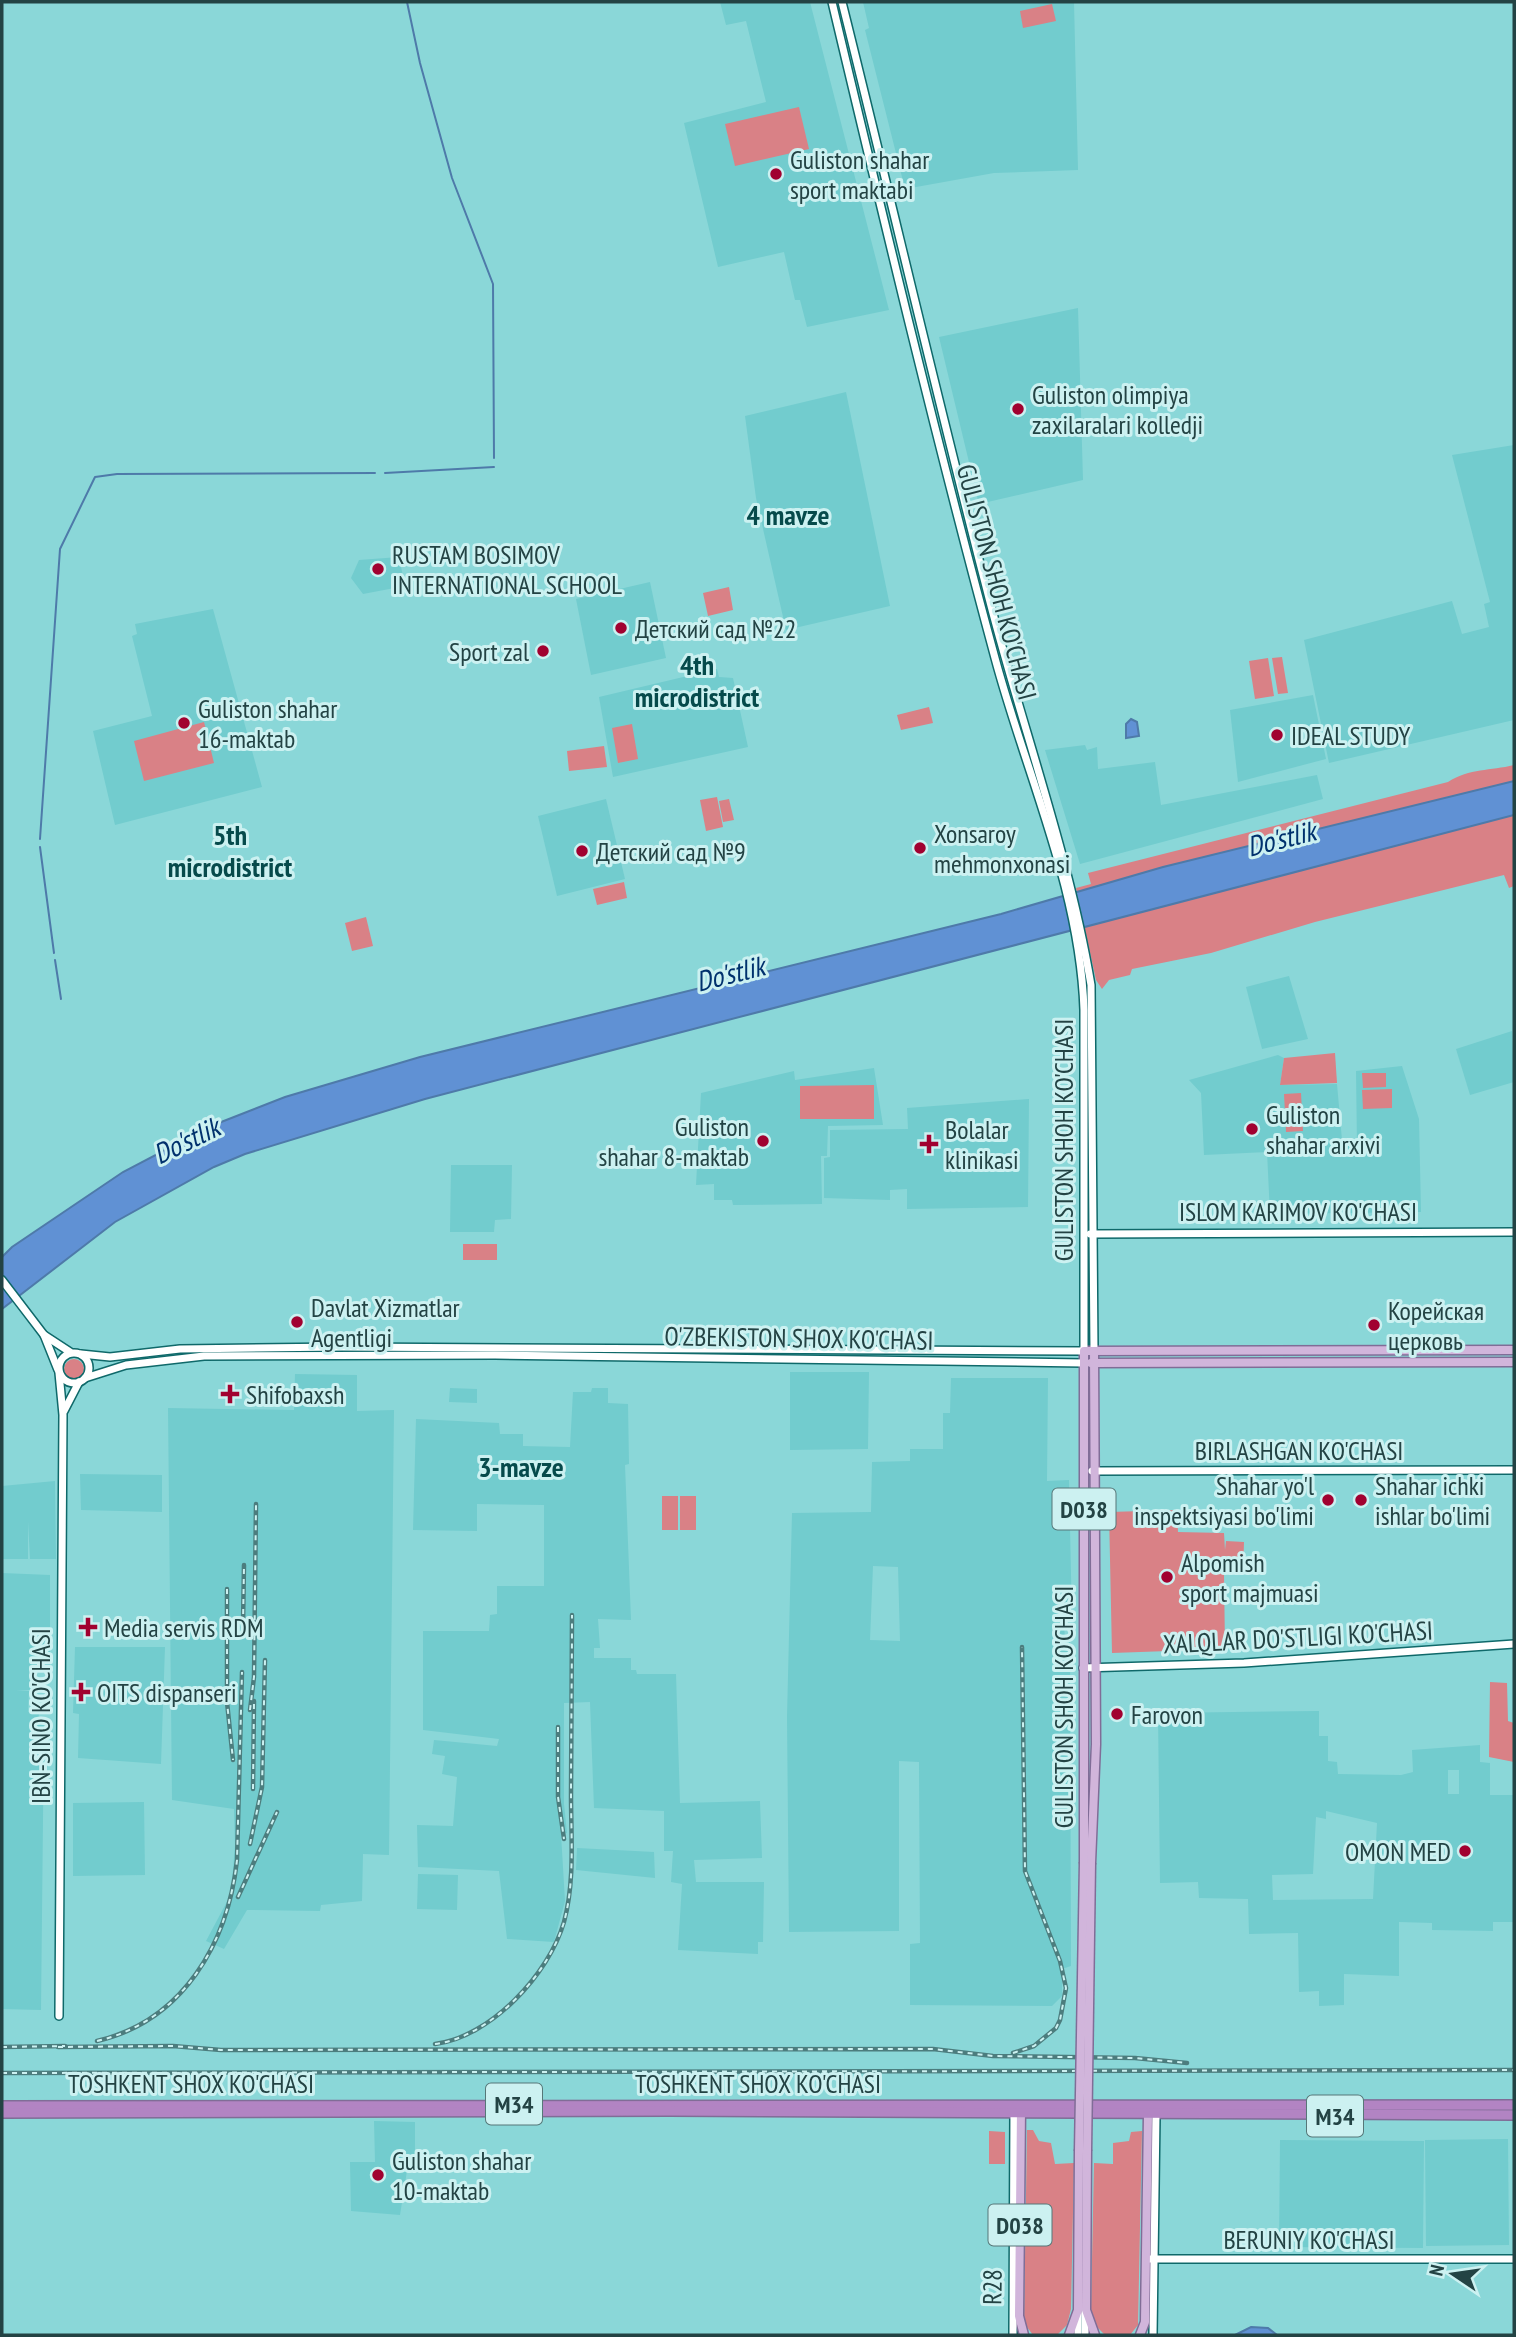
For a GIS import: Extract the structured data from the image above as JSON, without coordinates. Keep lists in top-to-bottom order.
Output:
{
  "streets": {
    "highway": ["TOSHKENT SHOX KO'CHASI", "M34"],
    "main road": [
      "GULISTON SHOH KO'CHASI",
      "ISLOM KARIMOV KO'CHASI",
      "O'ZBEKISTON SHOX KO'CHASI",
      "BIRLASHGAN KO'CHASI",
      "D038",
      "XALQLAR DO'STLIGI KO'CHASI",
      "IBN-SINO KO'CHASI",
      "BERUNIY KO'CHASI",
      "R28"
    ]
  },
  "crossings": [
    ["GULISTON SHOH KO'CHASI", "ISLOM KARIMOV KO'CHASI"],
    ["GULISTON SHOH KO'CHASI", "O'ZBEKISTON SHOX KO'CHASI"],
    ["GULISTON SHOH KO'CHASI", "BIRLASHGAN KO'CHASI"],
    ["GULISTON SHOH KO'CHASI", "XALQLAR DO'STLIGI KO'CHASI"],
    ["O'ZBEKISTON SHOX KO'CHASI", "IBN-SINO KO'CHASI"],
    ["D038", "TOSHKENT SHOX KO'CHASI"],
    ["D038", "R28"],
    ["TOSHKENT SHOX KO'CHASI", "R28"]
  ],
  "districts": [
    "4 mavze",
    "4th microdistrict",
    "5th microdistrict",
    "3-mavze"
  ],
  "water": ["Do'stlik"],
  "places": {
    "other": [
      "Guliston shahar sport maktabi",
      "Guliston olimpiya zaxilaralari kolledji",
      "RUSTAM BOSIMOV INTERNATIONAL SCHOOL",
      "Детский сад №22",
      "Sport zal",
      "Guliston shahar 16-maktab",
      "IDEAL STUDY",
      "Xonsaroy mehmonxonasi",
      "Детский сад №9",
      "Guliston shahar arxivi",
      "Guliston shahar 8-maktab",
      "Davlat Xizmatlar Agentligi",
      "Корейская церковь",
      "Shahar yo'l inspektsiyasi bo'limi",
      "Shahar ichki ishlar bo'limi",
      "Alpomish sport majmuasi",
      "Farovon",
      "OMON MED",
      "Guliston shahar 10-maktab"
    ],
    "health": [
      "Bolalar klinikasi",
      "Shifobaxsh",
      "Media servis RDM",
      "OITS dispanseri"
    ]
  },
  "north": "left"
}
